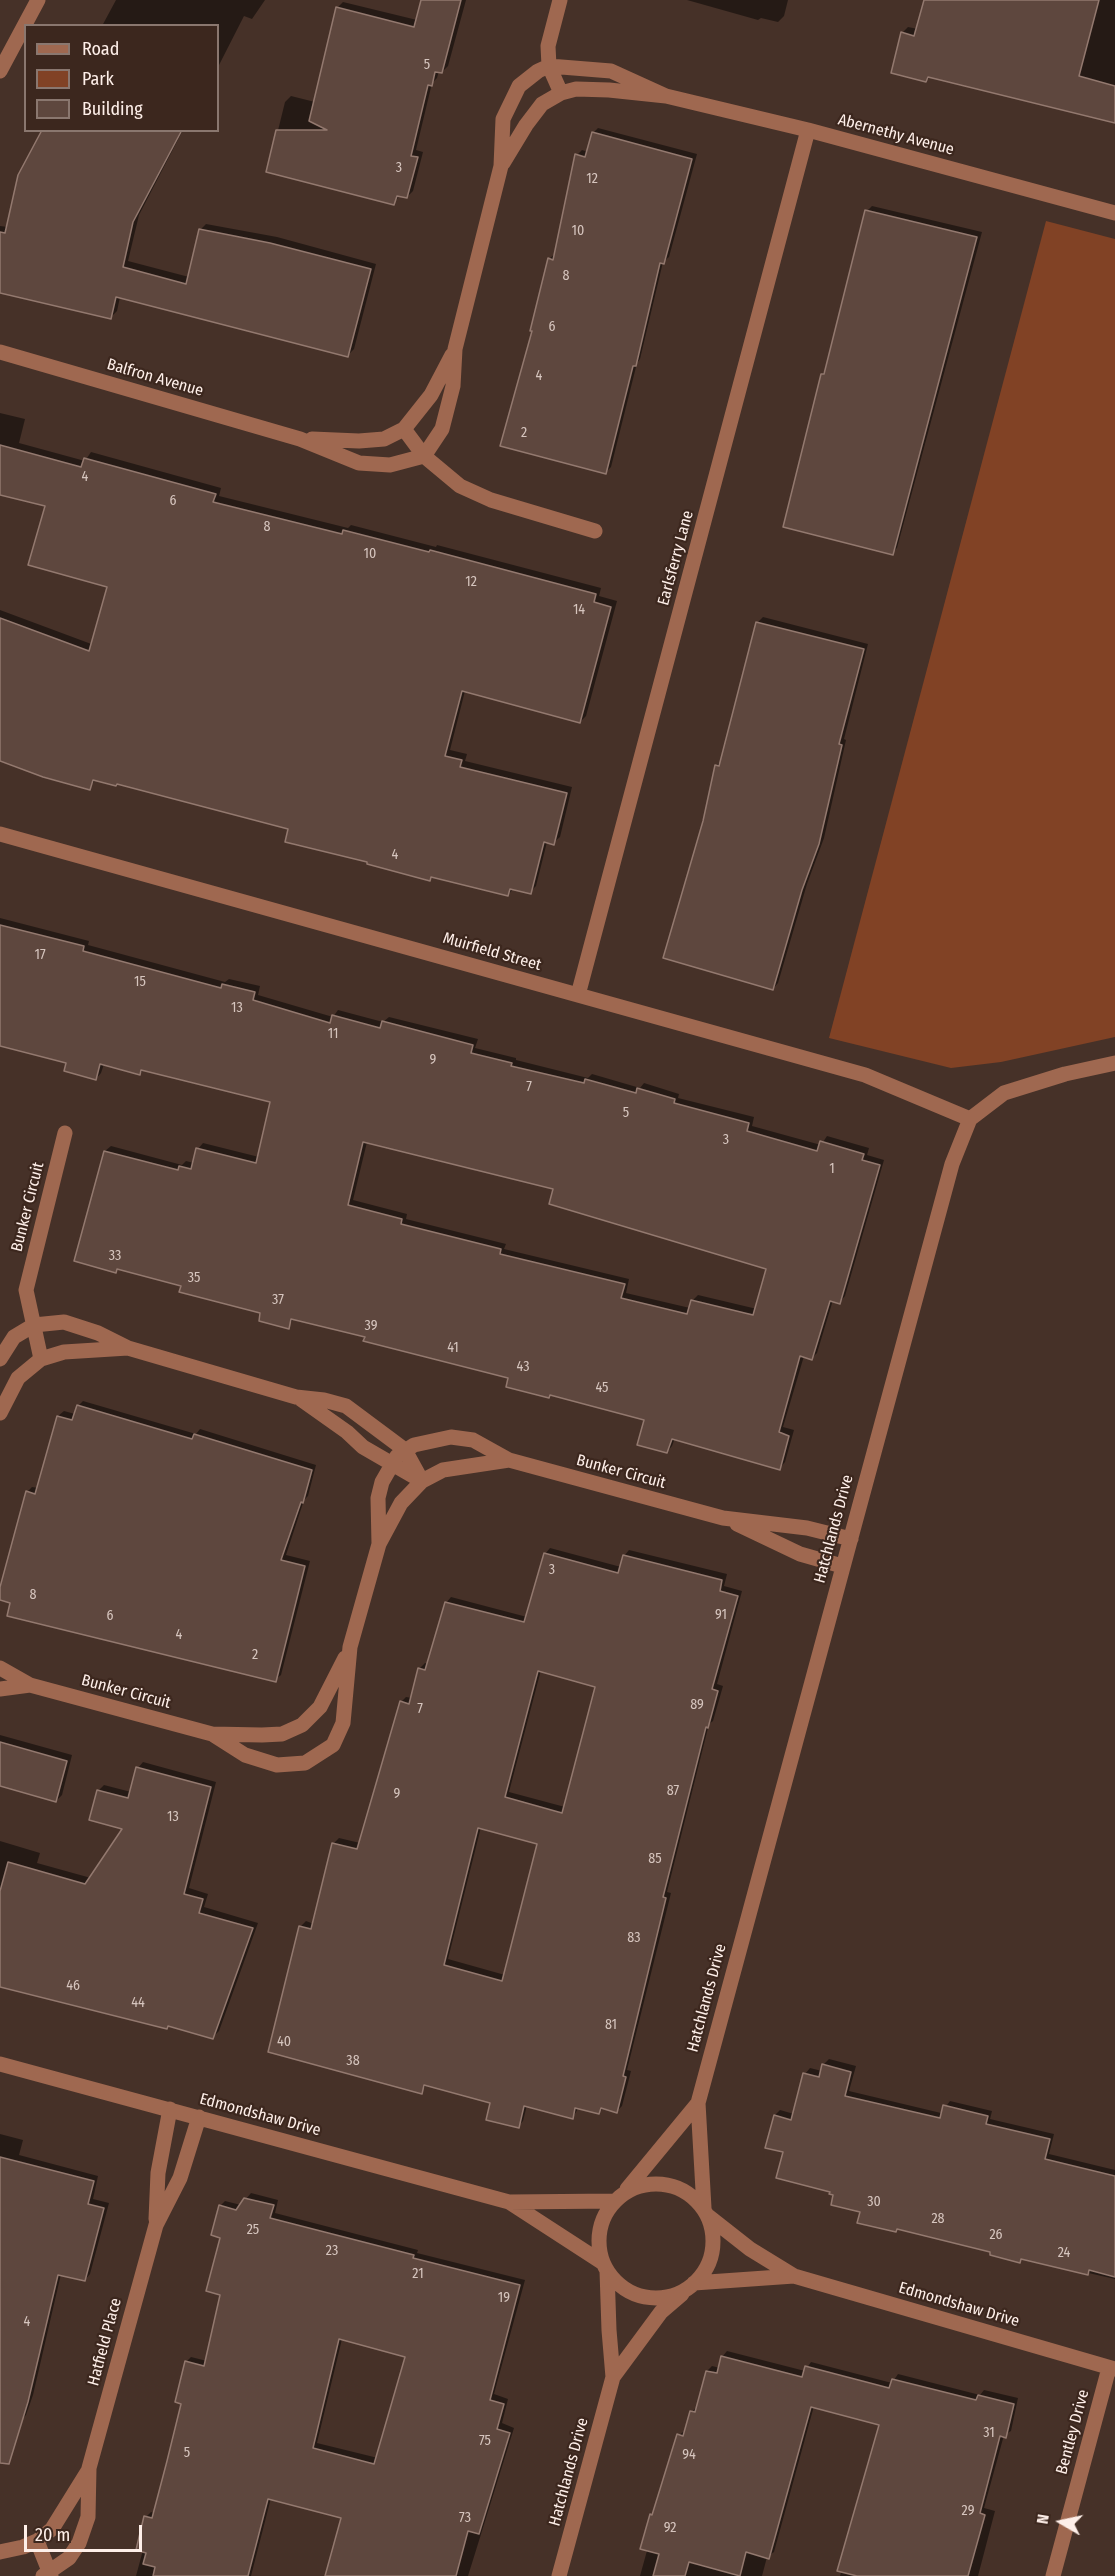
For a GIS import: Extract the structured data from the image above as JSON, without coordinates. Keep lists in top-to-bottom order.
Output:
{
  "streets": {
    "street": [
      "Abernethy Avenue",
      "Balfron Avenue",
      "Earlsferry Lane",
      "Muirfield Street",
      "Bunker Circuit",
      "Hatchlands Drive",
      "Edmondshaw Drive",
      "Hatfield Place",
      "Bentley Drive"
    ]
  },
  "crossings": [
    ["Abernethy Avenue", "Balfron Avenue"],
    ["Abernethy Avenue", "Earlsferry Lane"],
    ["Earlsferry Lane", "Muirfield Street"],
    ["Muirfield Street", "Hatchlands Drive"],
    ["Bunker Circuit", "Hatchlands Drive"],
    ["Hatchlands Drive", "Edmondshaw Drive"],
    ["Edmondshaw Drive", "Hatfield Place"],
    ["Edmondshaw Drive", "Bentley Drive"]
  ],
  "house_numbers": [
    "5",
    "3",
    "12",
    "10",
    "8",
    "6",
    "4",
    "2",
    "4",
    "6",
    "8",
    "10",
    "12",
    "14",
    "4",
    "17",
    "15",
    "13",
    "11",
    "9",
    "7",
    "5",
    "3",
    "1",
    "33",
    "35",
    "37",
    "39",
    "41",
    "43",
    "45",
    "3",
    "8",
    "91",
    "6",
    "4",
    "2",
    "89",
    "7",
    "87",
    "9",
    "13",
    "85",
    "83",
    "46",
    "44",
    "81",
    "40",
    "38",
    "30",
    "28",
    "25",
    "26",
    "23",
    "24",
    "21",
    "19",
    "4",
    "31",
    "75",
    "5",
    "94",
    "29",
    "73",
    "92"
  ],
  "legend": ["Road", "Park", "Building"],
  "scale_bar": "20 m",
  "north": "left"
}
